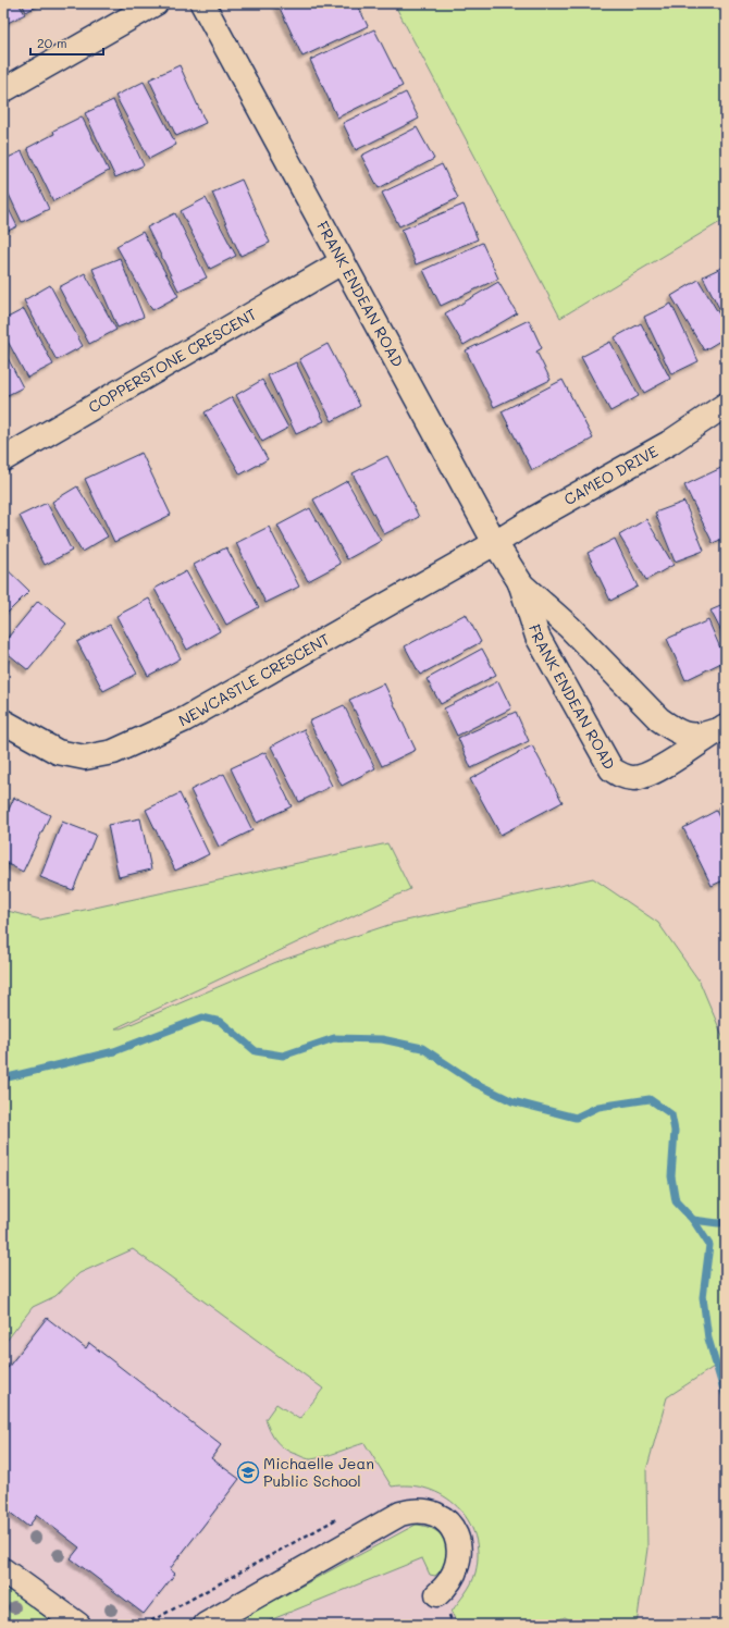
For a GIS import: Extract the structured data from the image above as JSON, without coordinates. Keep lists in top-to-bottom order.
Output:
{
  "streets": {
    "street": [
      "FRANK ENDEAN ROAD",
      "COPPERSTONE CRESCENT",
      "CAMEO DRIVE",
      "NEWCASTLE CRESCENT"
    ]
  },
  "crossings": [
    ["FRANK ENDEAN ROAD", "COPPERSTONE CRESCENT"],
    ["FRANK ENDEAN ROAD", "CAMEO DRIVE"],
    ["FRANK ENDEAN ROAD", "NEWCASTLE CRESCENT"],
    ["CAMEO DRIVE", "NEWCASTLE CRESCENT"]
  ],
  "places": {
    "school or university": ["Michaelle Jean Public School"]
  },
  "scale_bar": "20 m"
}
